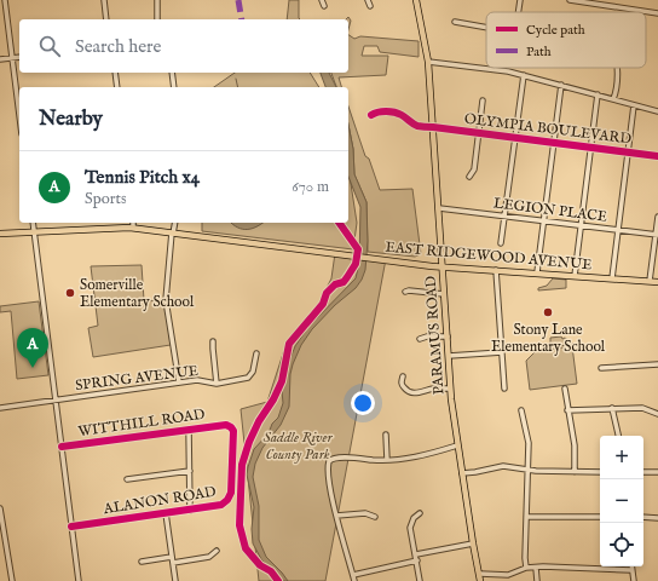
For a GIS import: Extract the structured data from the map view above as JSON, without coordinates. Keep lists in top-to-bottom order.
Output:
{
  "streets": {
    "main road": ["EAST RIDGEWOOD AVENUE", "PARAMUS ROAD"],
    "street": [
      "OLYMPIA BOULEVARD",
      "LEGION PLACE",
      "SPRING AVENUE",
      "WITTHILL ROAD",
      "ALANON ROAD"
    ]
  },
  "crossings": [
    ["OLYMPIA BOULEVARD", "PARAMUS ROAD"],
    ["LEGION PLACE", "PARAMUS ROAD"],
    ["EAST RIDGEWOOD AVENUE", "PARAMUS ROAD"],
    ["WITTHILL ROAD", "ALANON ROAD"]
  ],
  "parks": ["Saddle River County Park"],
  "places": ["Somerville Elementary School", "Stony Lane Elementary School"],
  "legend": ["Cycle path", "Path"],
  "page": {
    "search": "Search here",
    "heading": "Nearby",
    "list": [
      {
        "mark": "A",
        "name": "Tennis Pitch x4",
        "note": "Sports",
        "value": "670 m"
      }
    ],
    "pins": "A",
    "map_buttons": ["+", "−"]
  }
}
